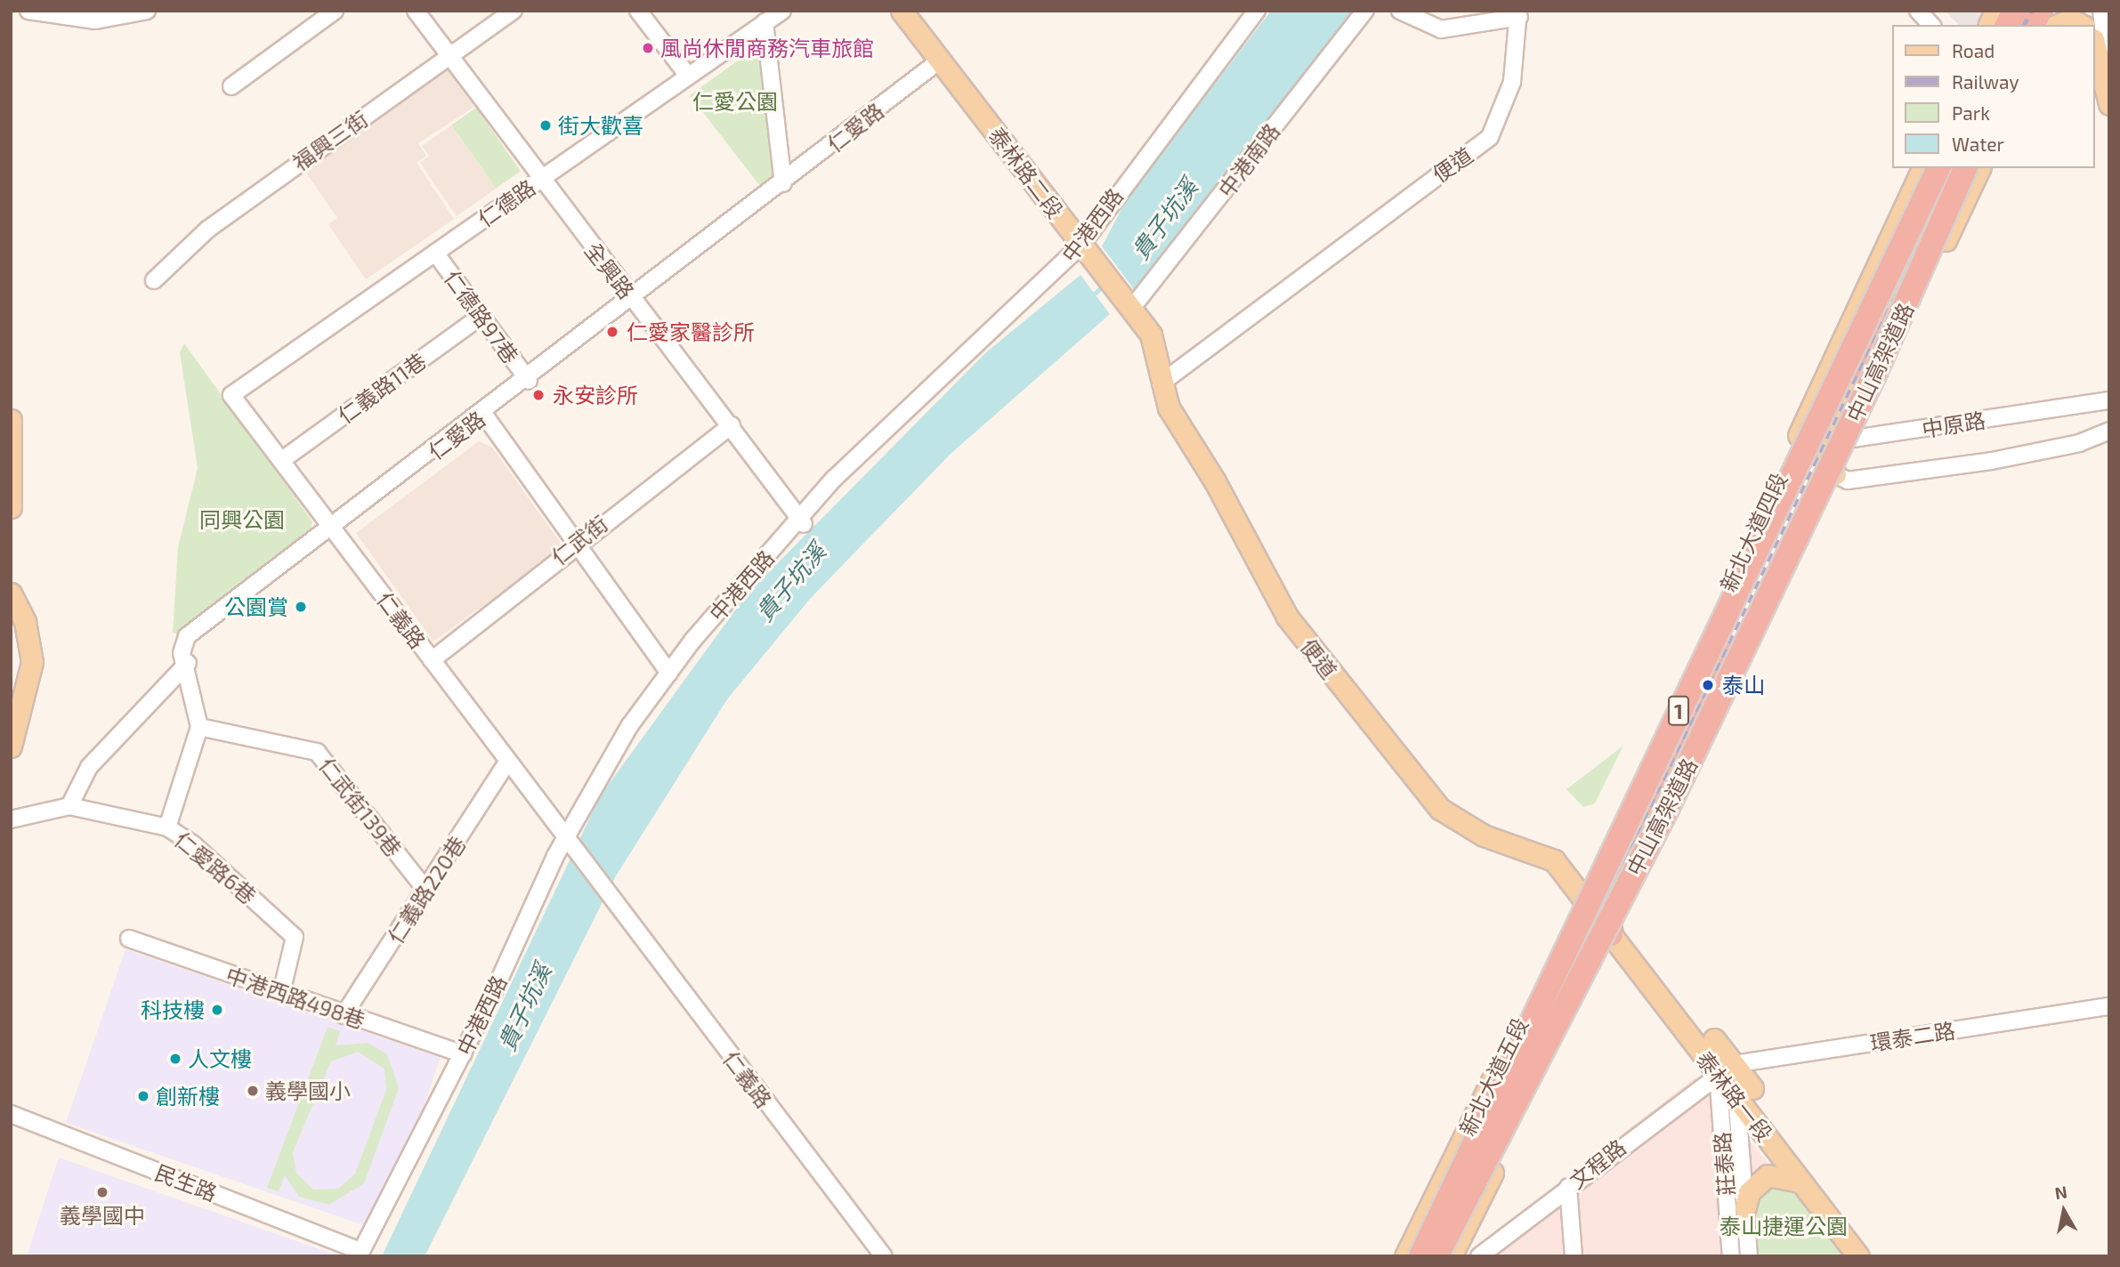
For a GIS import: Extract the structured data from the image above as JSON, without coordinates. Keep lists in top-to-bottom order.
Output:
{
  "streets": {
    "highway": ["中山高架道路", "1"],
    "main road": [
      "便道",
      "泰林路二段",
      "新北大道四段",
      "新北大道五段",
      "泰林路一段"
    ],
    "street": [
      "仁愛路",
      "福興三街",
      "中港南路",
      "仁德路",
      "中港西路",
      "全興路",
      "仁德路97巷",
      "仁義路11巷",
      "中原路",
      "仁武街",
      "仁義路",
      "仁武街139巷",
      "仁愛路6巷",
      "仁義路220巷",
      "中港西路498巷",
      "環泰二路",
      "文程路",
      "莊泰路",
      "民生路"
    ]
  },
  "crossings": [
    ["仁愛路", "泰林路二段"],
    ["仁愛路", "全興路"],
    ["仁愛路", "仁德路97巷"],
    ["仁愛路", "仁義路"],
    ["仁愛路", "仁武街139巷"],
    ["福興三街", "全興路"],
    ["中港南路", "泰林路二段"],
    ["便道", "泰林路二段"],
    ["便道", "新北大道四段"],
    ["便道", "新北大道五段"],
    ["泰林路二段", "中港西路"],
    ["仁德路", "全興路"],
    ["仁德路", "仁德路97巷"],
    ["仁德路", "仁義路"],
    ["中港西路", "全興路"],
    ["中港西路", "仁義路"],
    ["中港西路", "中港西路498巷"],
    ["中港西路", "民生路"],
    ["全興路", "仁武街"],
    ["仁德路97巷", "仁義路11巷"],
    ["仁義路11巷", "仁義路"],
    ["中原路", "新北大道四段"],
    ["中原路", "1"],
    ["新北大道四段", "新北大道五段"],
    ["仁武街", "仁義路"],
    ["仁義路", "仁義路220巷"],
    ["1", "新北大道五段"],
    ["1", "泰林路一段"],
    ["仁武街139巷", "仁義路220巷"],
    ["仁愛路6巷", "中港西路498巷"],
    ["仁義路220巷", "中港西路498巷"],
    ["環泰二路", "泰林路一段"],
    ["環泰二路", "文程路"],
    ["環泰二路", "莊泰路"],
    ["新北大道五段", "泰林路一段"],
    ["泰林路一段", "文程路"],
    ["泰林路一段", "莊泰路"],
    ["文程路", "莊泰路"]
  ],
  "water": ["貴子坑溪"],
  "parks": ["仁愛公園", "同興公園", "泰山捷運公園"],
  "places": [
    "風尚休閒商務汽車旅館",
    "街大歡喜",
    "仁愛家醫診所",
    "永安診所",
    "公園賞",
    "泰山",
    "科技樓",
    "人文樓",
    "義學國小",
    "創新樓",
    "義學國中"
  ],
  "legend": [
    "Road",
    "Railway",
    "Park",
    "Water"
  ],
  "north": "top"
}
